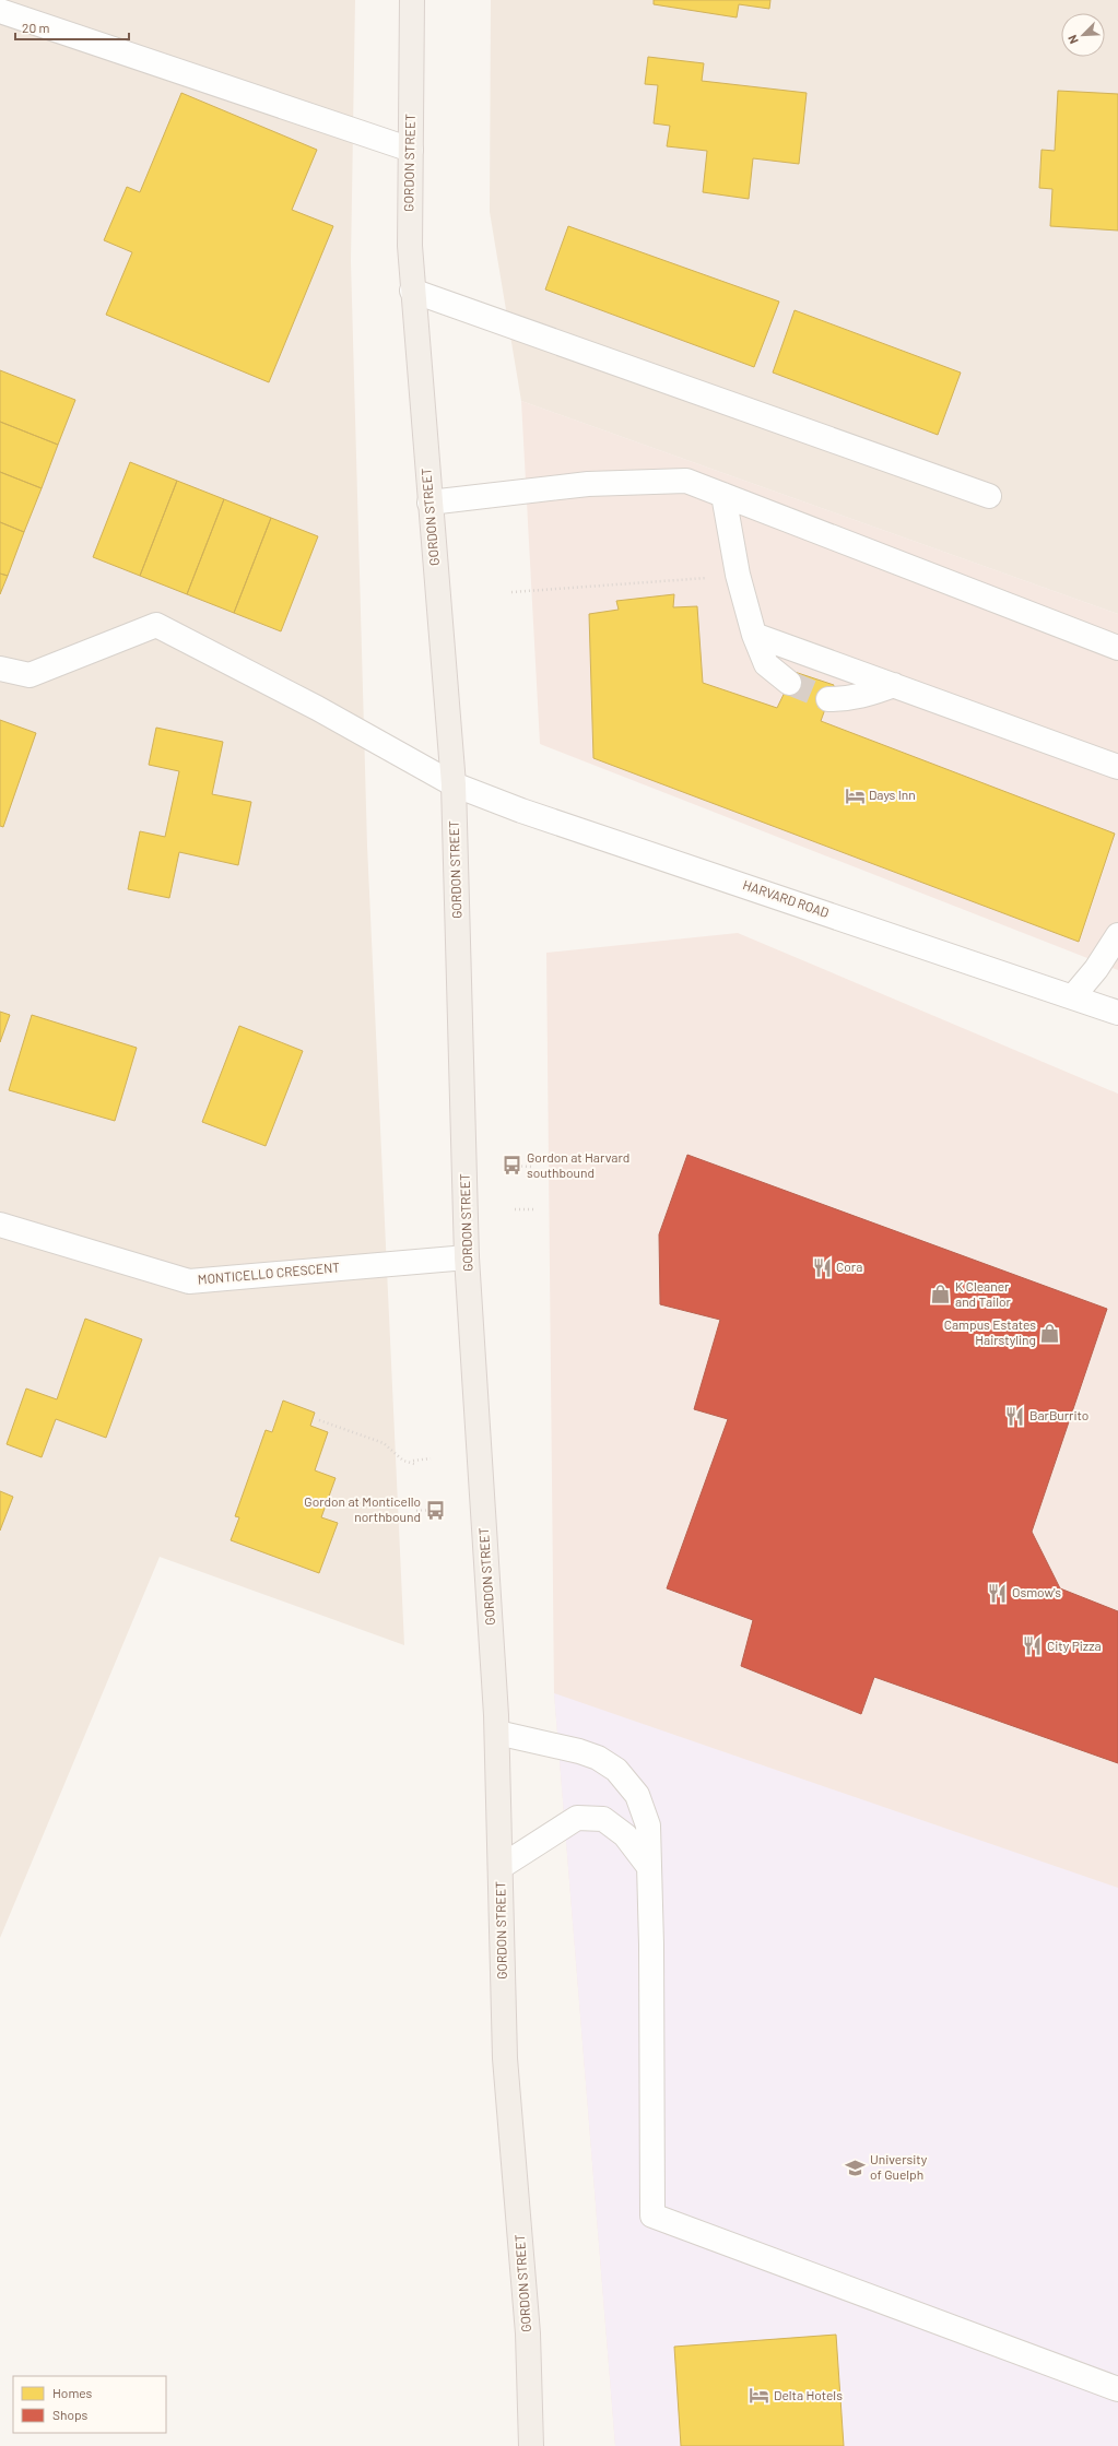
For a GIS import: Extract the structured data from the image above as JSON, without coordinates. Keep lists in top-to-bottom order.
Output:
{
  "streets": {
    "main road": ["GORDON STREET"],
    "street": ["HARVARD ROAD", "MONTICELLO CRESCENT"]
  },
  "crossings": [
    ["GORDON STREET", "HARVARD ROAD"],
    ["GORDON STREET", "MONTICELLO CRESCENT"]
  ],
  "places": {
    "hotel": ["Days Inn", "Delta Hotels"],
    "bus stop": ["Gordon at Harvard southbound", "Gordon at Monticello northbound"],
    "restaurant": [
      "Cora",
      "BarBurrito",
      "Osmow's",
      "City Pizza"
    ],
    "shop": ["K Cleaner and Tailor", "Campus Estates Hairstyling"],
    "school or university": ["University of Guelph"]
  },
  "legend": ["Homes", "Shops"],
  "scale_bar": "20 m",
  "north": "bottom left"
}
